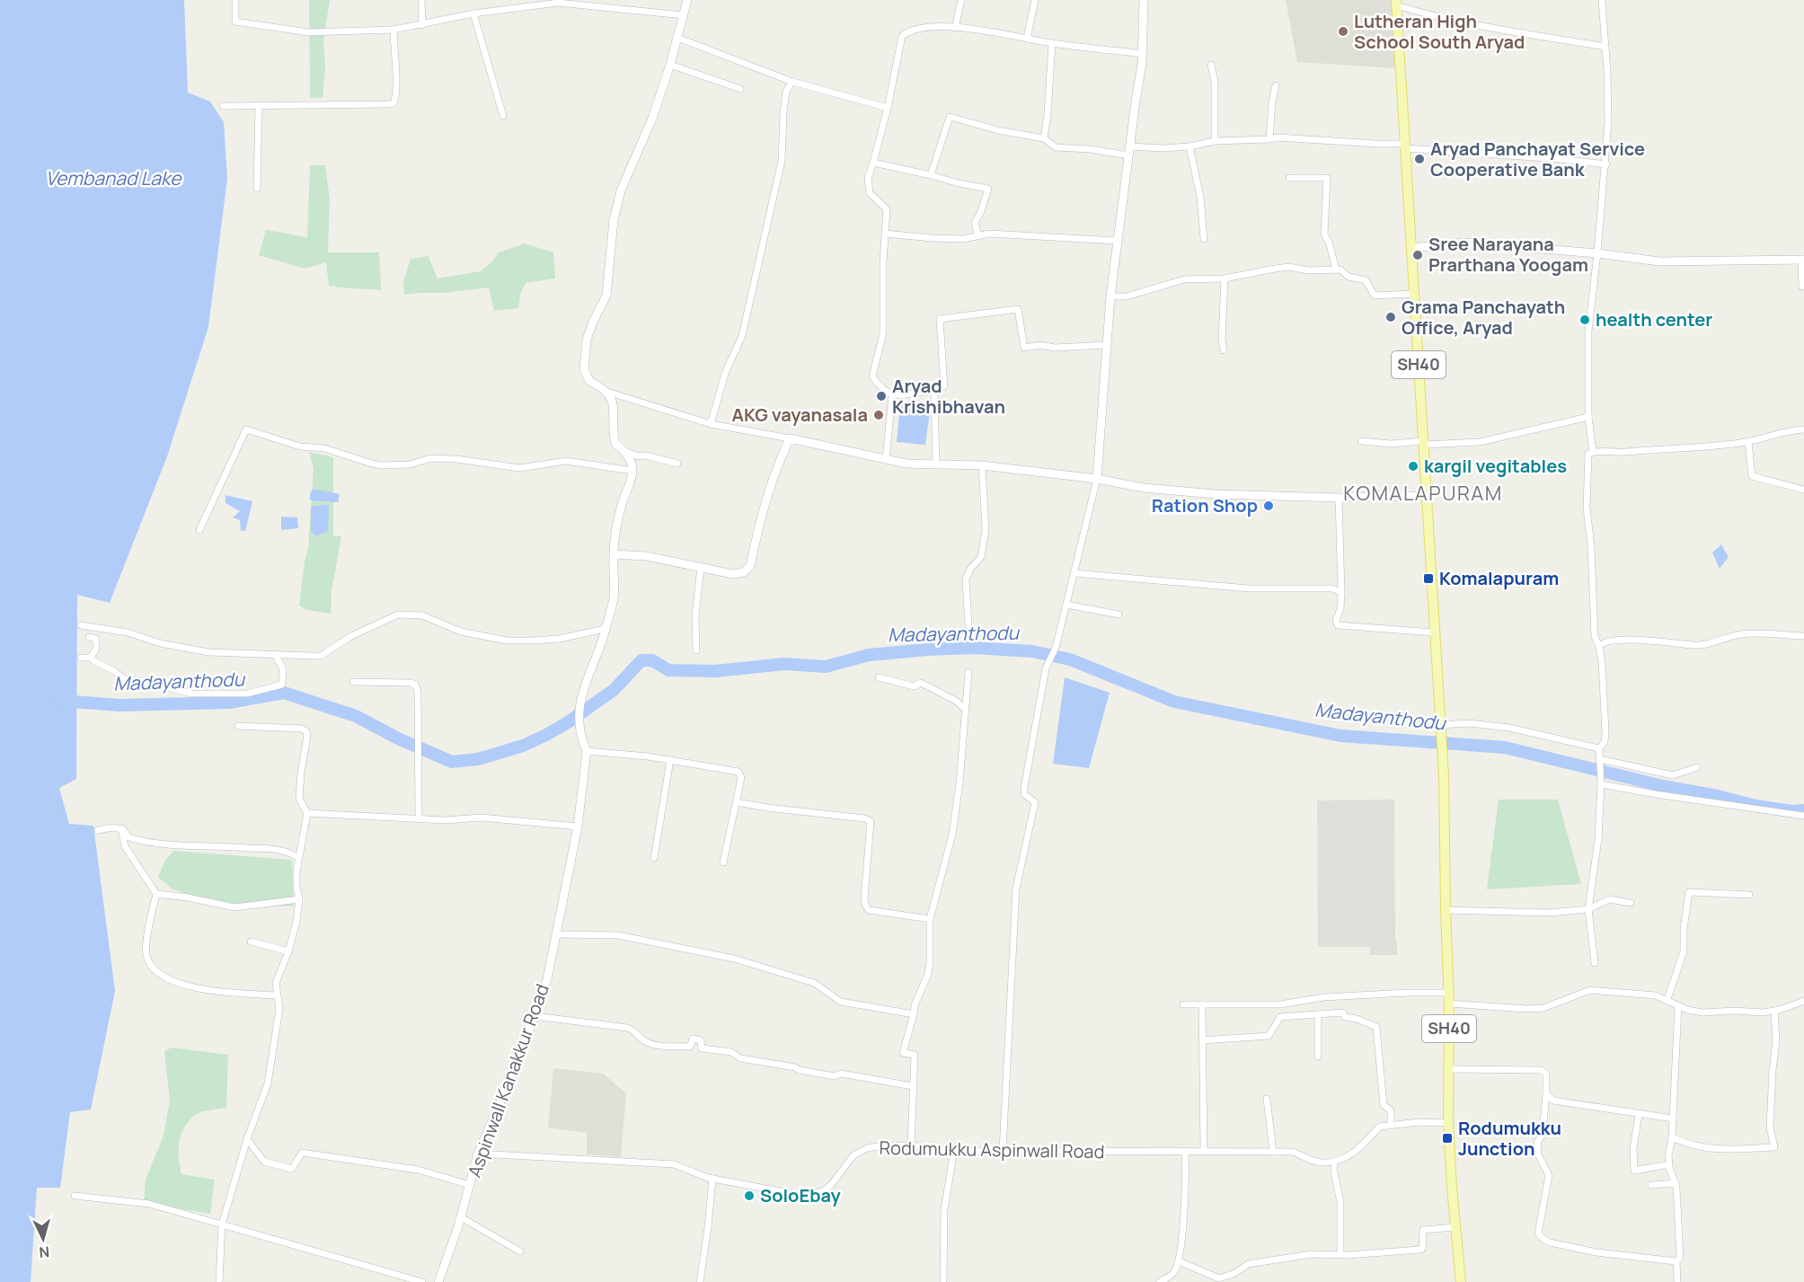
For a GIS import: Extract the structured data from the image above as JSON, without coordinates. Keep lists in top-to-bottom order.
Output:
{
  "streets": {
    "main road": ["SH40", "Aspinwall Kanakkur Road"],
    "street": ["Rodumukku Aspinwall Road"]
  },
  "crossings": [
    ["Aspinwall Kanakkur Road", "Rodumukku Aspinwall Road"]
  ],
  "districts": ["KOMALAPURAM"],
  "water": ["Vembanad Lake", "Madayanthodu"],
  "places": {
    "other": [
      "Lutheran High School South Aryad",
      "Aryad Panchayat Service Cooperative Bank",
      "Sree Narayana Prarthana Yoogam",
      "Grama Panchayath Office, Aryad",
      "health center",
      "Aryad Krishibhavan",
      "AKG vayanasala",
      "kargil vegitables",
      "Ration Shop",
      "SoloEbay"
    ],
    "transit": ["Komalapuram", "Rodumukku Junction"]
  },
  "north": "bottom"
}
